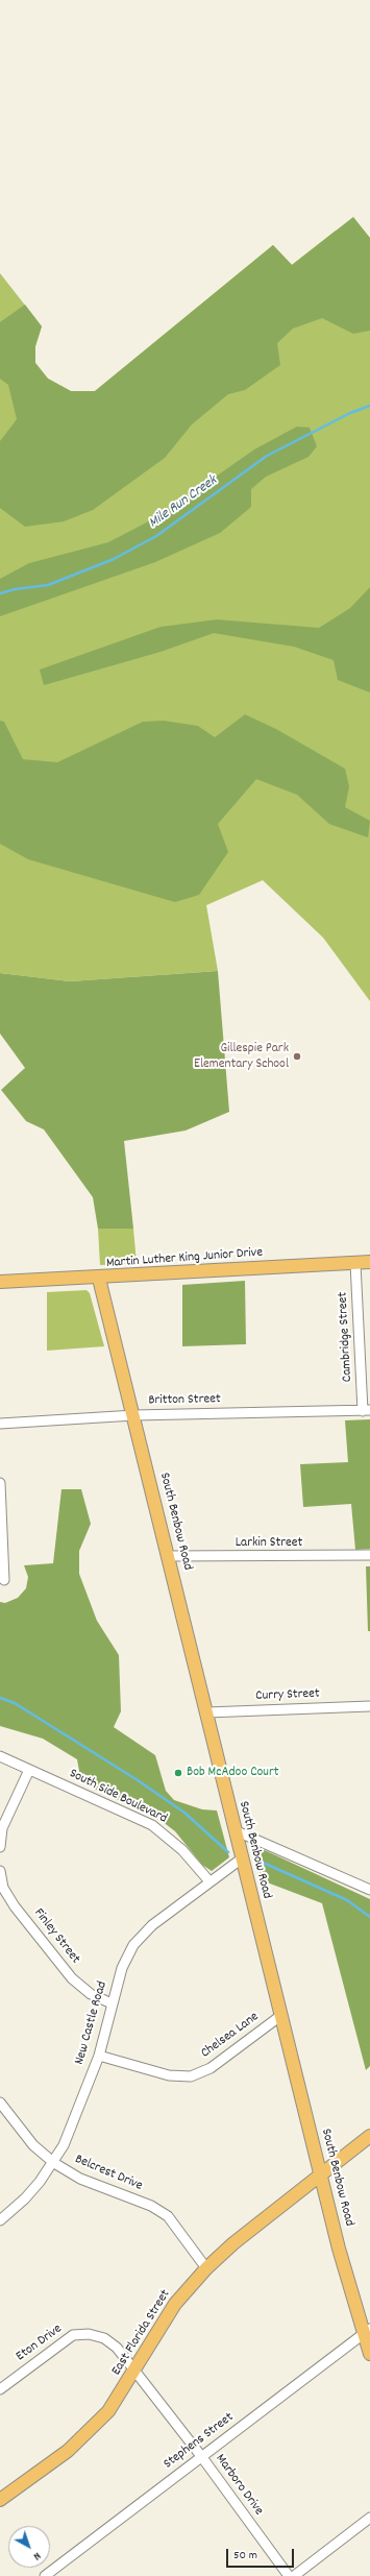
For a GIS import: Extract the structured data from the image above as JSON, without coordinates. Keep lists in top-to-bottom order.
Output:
{
  "streets": {
    "main road": ["Martin Luther King Junior Drive", "South Benbow Road", "East Florida Street"],
    "street": [
      "Cambridge Street",
      "Britton Street",
      "Larkin Street",
      "Curry Street",
      "South Side Boulevard",
      "Finley Street",
      "New Castle Road",
      "Chelsea Lane",
      "Belcrest Drive",
      "Eton Drive",
      "Stephens Street",
      "Marboro Drive"
    ]
  },
  "crossings": [
    ["Martin Luther King Junior Drive", "Cambridge Street"],
    ["Martin Luther King Junior Drive", "South Benbow Road"],
    ["Cambridge Street", "Britton Street"],
    ["Britton Street", "South Benbow Road"],
    ["South Benbow Road", "Larkin Street"],
    ["South Benbow Road", "Curry Street"],
    ["South Benbow Road", "New Castle Road"],
    ["South Benbow Road", "Chelsea Lane"],
    ["South Benbow Road", "East Florida Street"],
    ["South Benbow Road", "Stephens Street"],
    ["South Side Boulevard", "New Castle Road"],
    ["Finley Street", "New Castle Road"],
    ["New Castle Road", "Chelsea Lane"],
    ["New Castle Road", "Belcrest Drive"],
    ["Belcrest Drive", "East Florida Street"],
    ["East Florida Street", "Eton Drive"],
    ["East Florida Street", "Marboro Drive"],
    ["Eton Drive", "Marboro Drive"],
    ["Stephens Street", "Marboro Drive"]
  ],
  "water": ["Mile Run Creek"],
  "places": ["Gillespie Park Elementary School", "Bob McAdoo Court"],
  "scale_bar": "50 m",
  "north": "bottom right"
}
